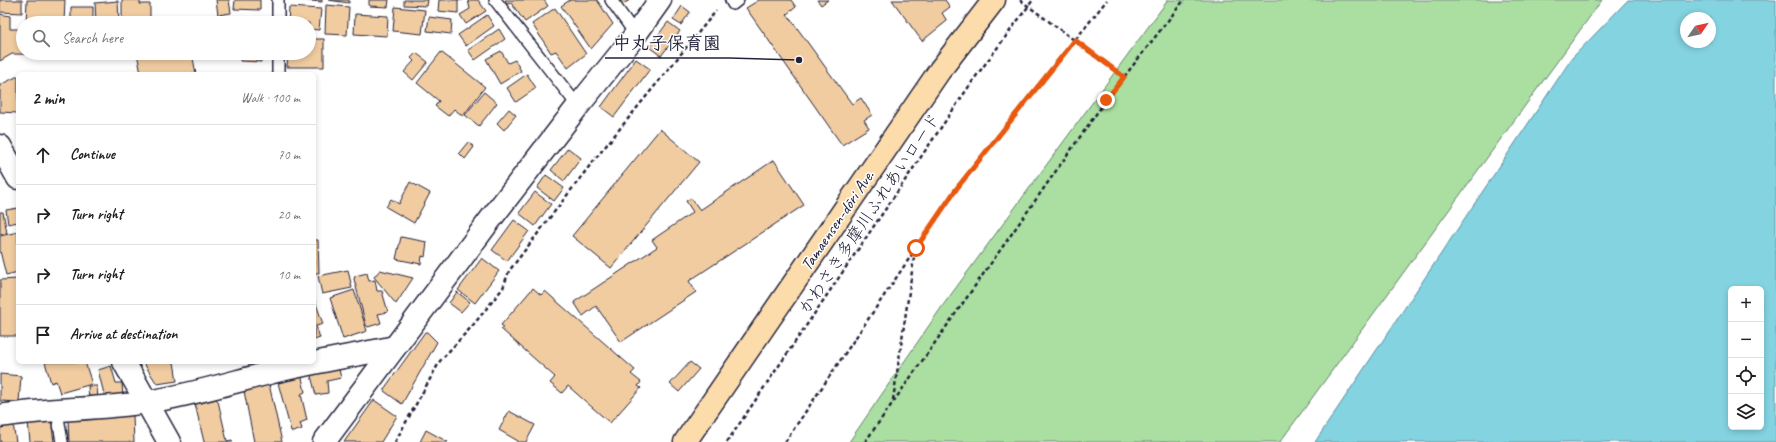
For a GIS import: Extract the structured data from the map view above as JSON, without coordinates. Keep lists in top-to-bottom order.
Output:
{
  "streets": {
    "main road": ["Tamaensen-dōri Ave."],
    "path": ["かわさき多摩川ふれあいロード"]
  },
  "places": ["中丸子保育園"],
  "north": "top right",
  "page": {
    "search": "Search here",
    "heading": ["2 min", "Walk · 100 m"],
    "list": [
      ["Continue", "70 m"],
      ["Turn right", "20 m"],
      ["Turn right", "10 m"],
      "Arrive at destination"
    ],
    "map_buttons": ["+", "−"]
  }
}
